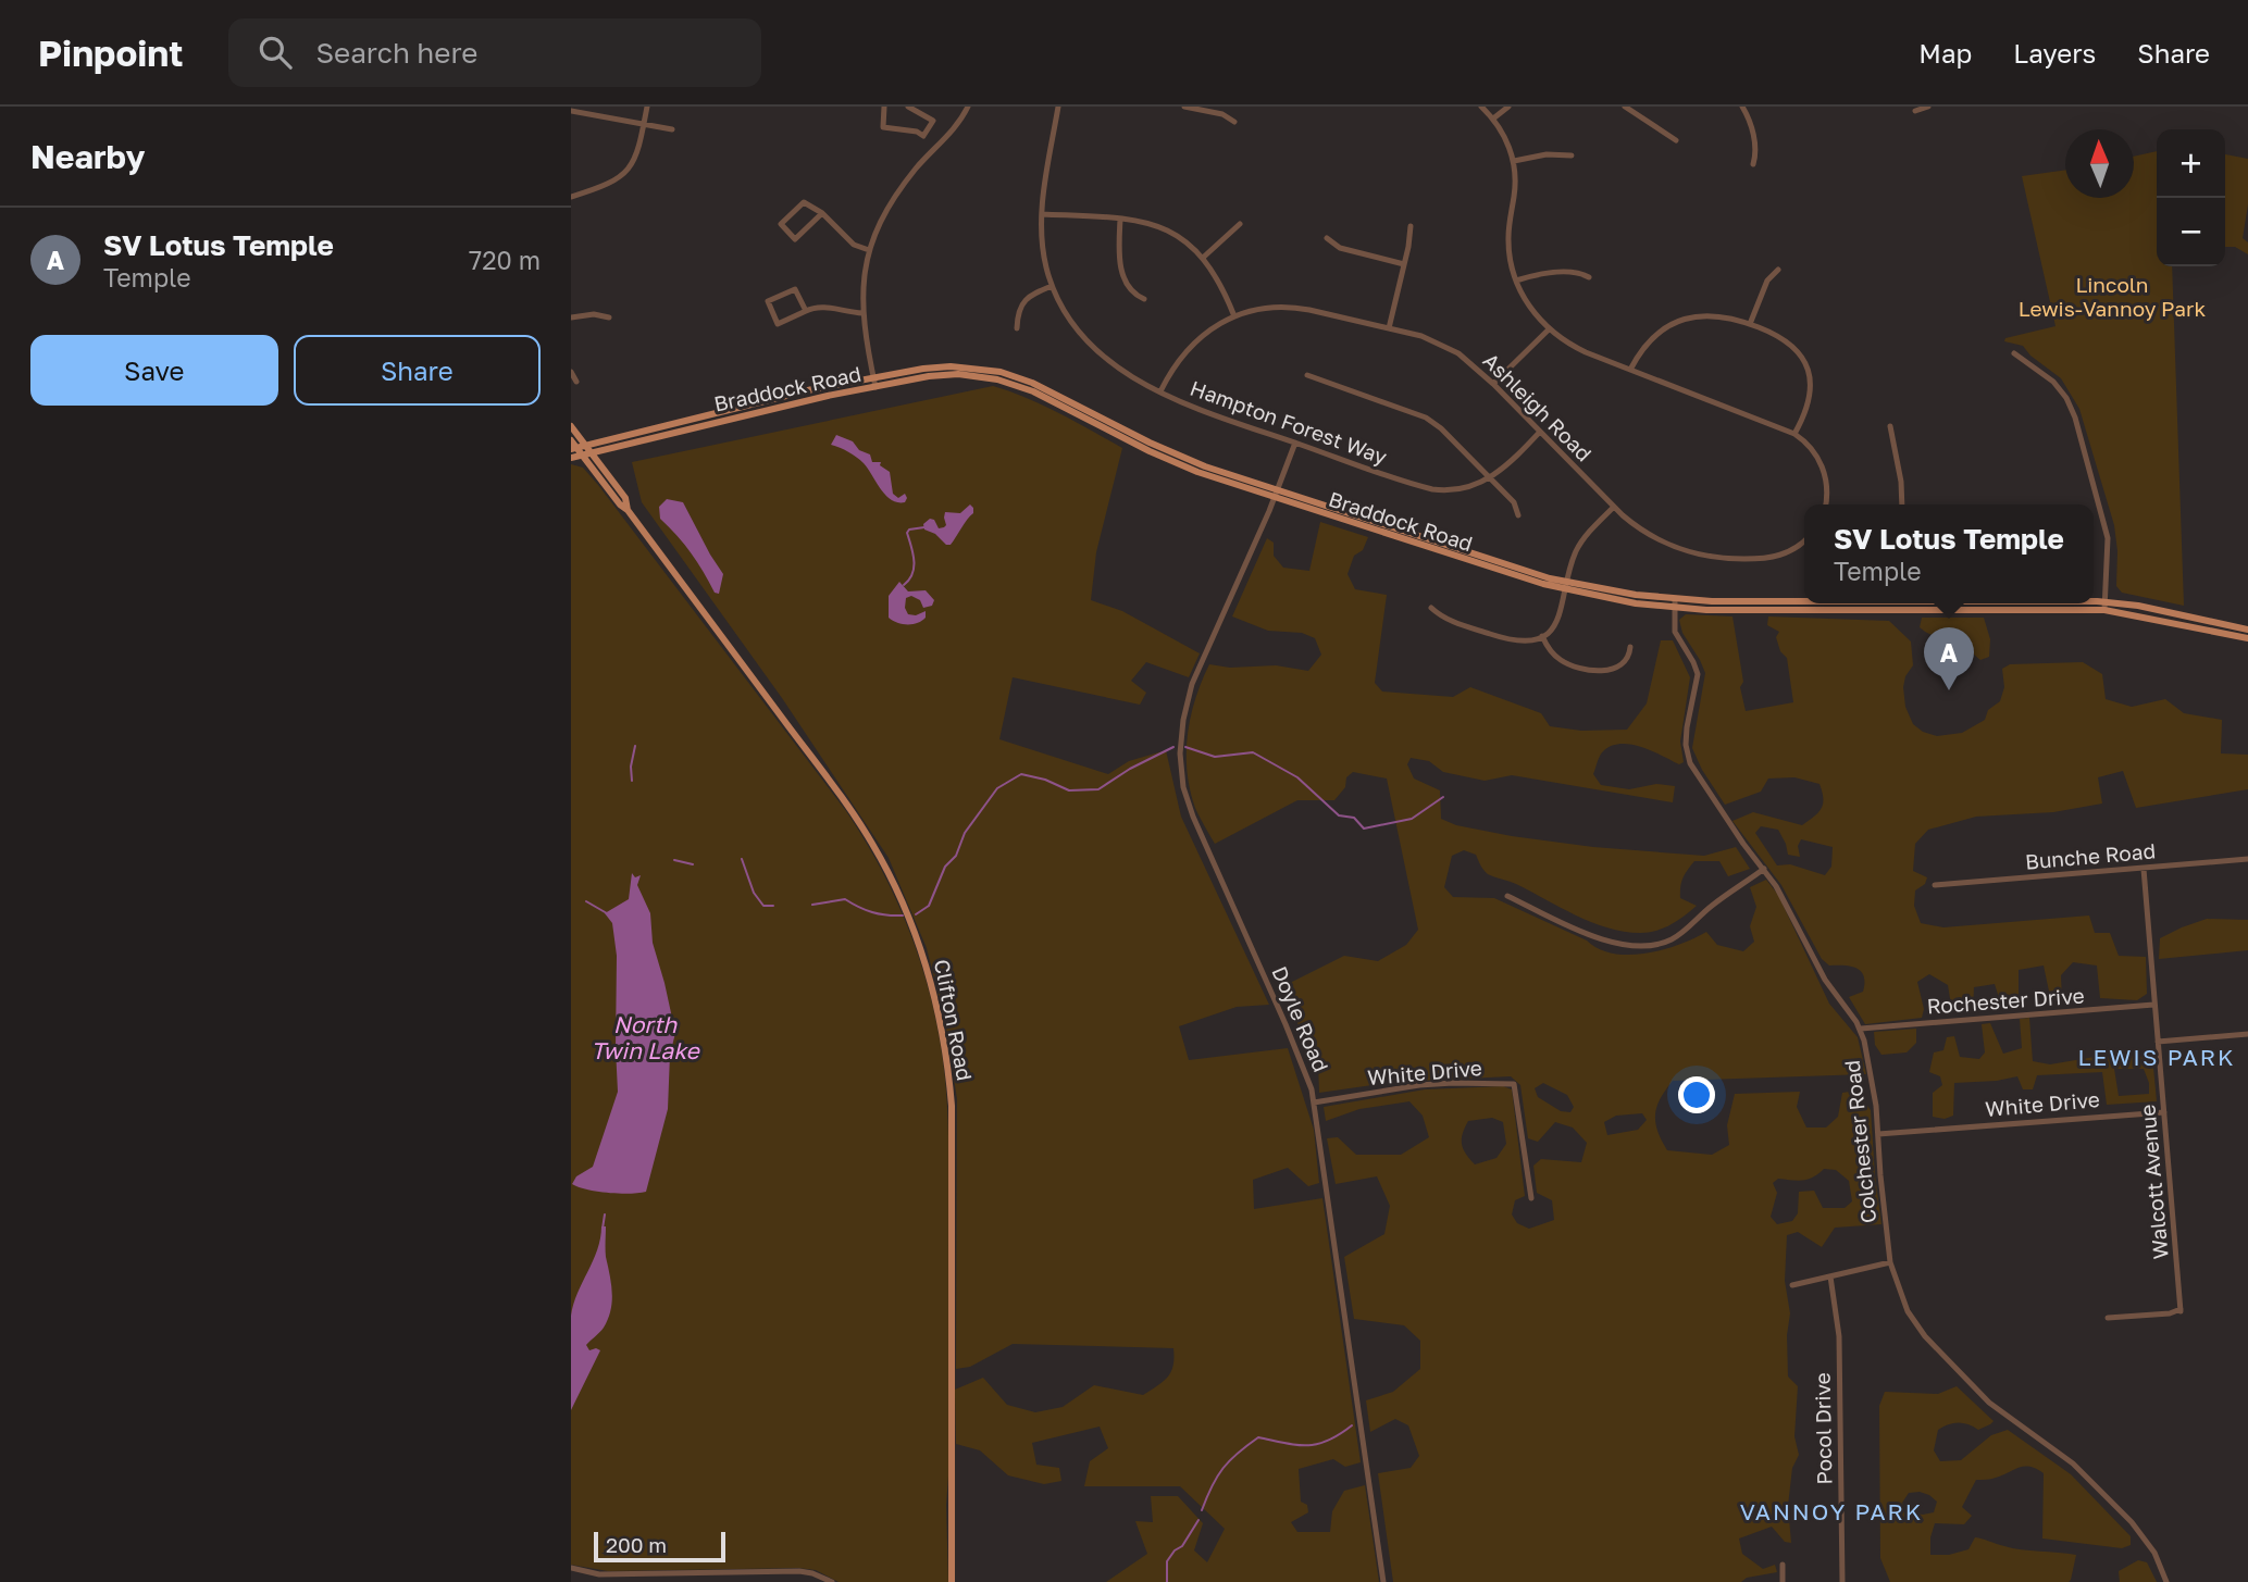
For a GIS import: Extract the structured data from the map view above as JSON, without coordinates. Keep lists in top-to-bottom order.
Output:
{
  "streets": {
    "main road": ["Braddock Road", "Clifton Road"],
    "street": [
      "Ashleigh Road",
      "Hampton Forest Way",
      "Bunche Road",
      "Rochester Drive",
      "Doyle Road",
      "White Drive",
      "Colchester Road",
      "Walcott Avenue",
      "Pocol Drive"
    ]
  },
  "crossings": [
    ["Braddock Road", "Doyle Road"],
    ["Braddock Road", "Clifton Road"],
    ["Braddock Road", "Colchester Road"],
    ["Ashleigh Road", "Hampton Forest Way"],
    ["Hampton Forest Way", "Doyle Road"],
    ["Bunche Road", "Walcott Avenue"],
    ["Rochester Drive", "Colchester Road"],
    ["Rochester Drive", "Walcott Avenue"],
    ["Doyle Road", "White Drive"],
    ["White Drive", "Colchester Road"],
    ["White Drive", "Walcott Avenue"]
  ],
  "districts": ["LEWIS PARK", "VANNOY PARK"],
  "water": ["North Twin Lake"],
  "parks": ["Lincoln Lewis-Vannoy Park"],
  "scale_bar": "200 m",
  "north": "top",
  "page": {
    "header": "Pinpoint",
    "search": "Search here",
    "nav": ["Map", "Layers", "Share"],
    "heading": "Nearby",
    "map_buttons": ["+", "−"],
    "list": [
      {
        "mark": "A",
        "name": "SV Lotus Temple",
        "note": "Temple",
        "value": "720 m"
      }
    ],
    "buttons": ["Save", "Share"],
    "popup": ["SV Lotus Temple", "Temple"],
    "pins": "A",
    "scale": "200 m"
  }
}
